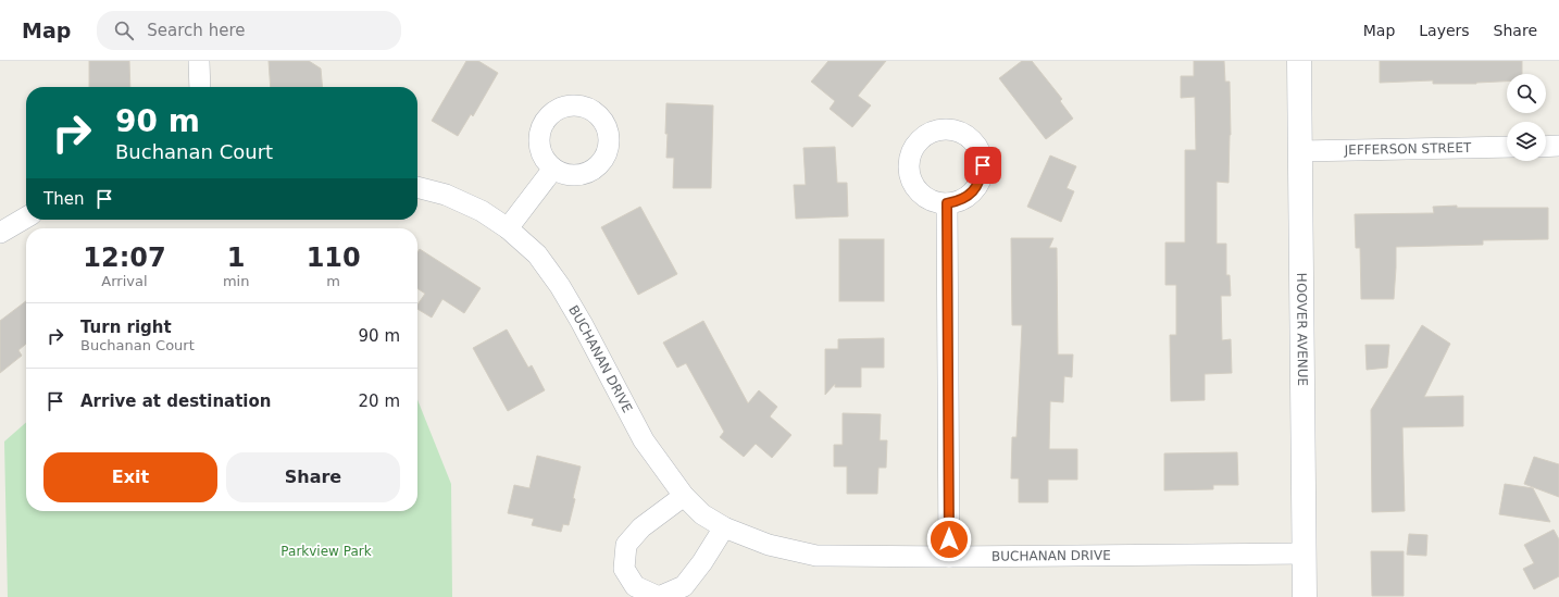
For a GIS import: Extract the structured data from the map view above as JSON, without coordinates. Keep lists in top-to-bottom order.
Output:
{
  "streets": {
    "street": ["JEFFERSON STREET", "HOOVER AVENUE", "BUCHANAN DRIVE"]
  },
  "crossings": [
    ["JEFFERSON STREET", "HOOVER AVENUE"],
    ["HOOVER AVENUE", "BUCHANAN DRIVE"]
  ],
  "parks": ["Parkview Park"],
  "page": {
    "header": "Map",
    "search": "Search here",
    "nav": ["Map", "Layers", "Share"],
    "turn": ["90 m", "Buchanan Court"],
    "then": "Then",
    "eta": [
      "12:07",
      "Arrival",
      "1",
      "min",
      "110",
      "m"
    ],
    "list": [
      {
        "name": "Turn right",
        "note": "Buchanan Court",
        "value": "90 m"
      },
      {
        "name": "Arrive at destination",
        "value": "20 m"
      }
    ],
    "buttons": ["Exit", "Share"]
  }
}
